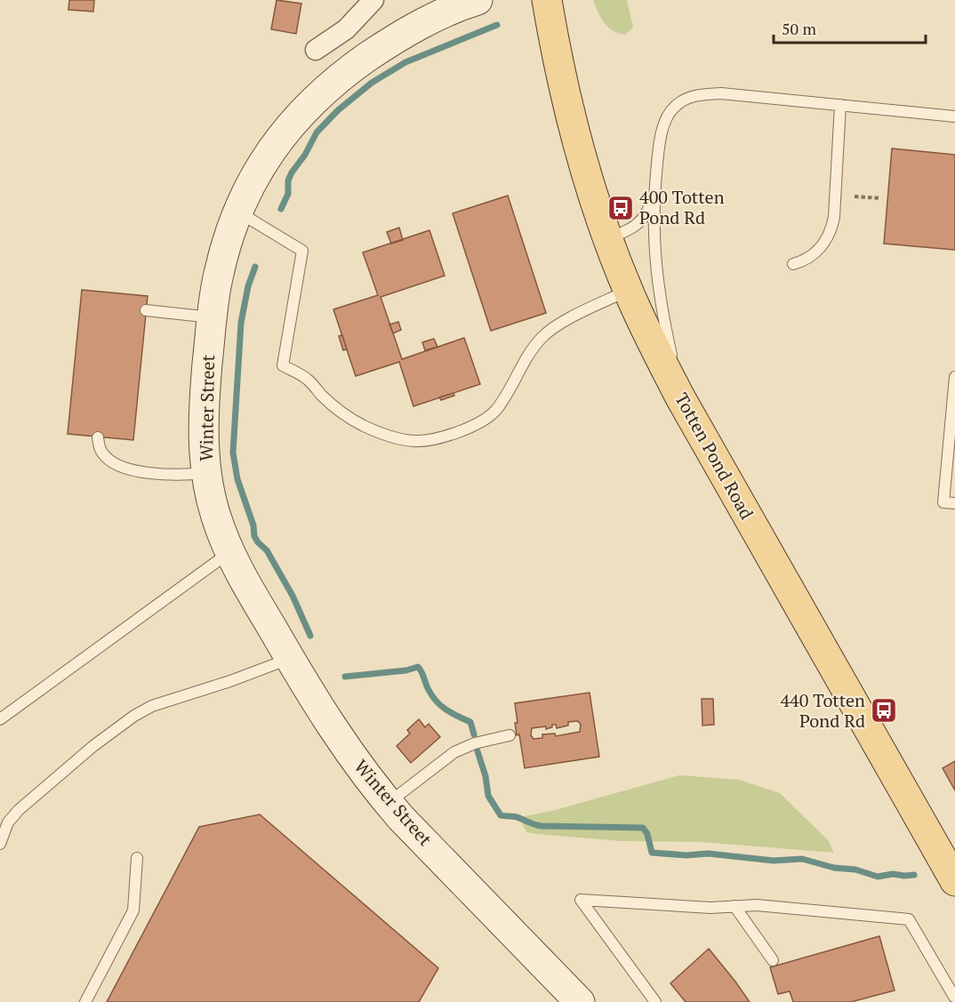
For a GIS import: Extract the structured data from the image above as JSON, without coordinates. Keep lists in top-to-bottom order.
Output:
{
  "streets": {
    "main road": ["Totten Pond Road"],
    "street": ["Winter Street"]
  },
  "places": {
    "bus stop": ["400 Totten Pond Rd", "440 Totten Pond Rd"]
  },
  "scale_bar": "50 m"
}
